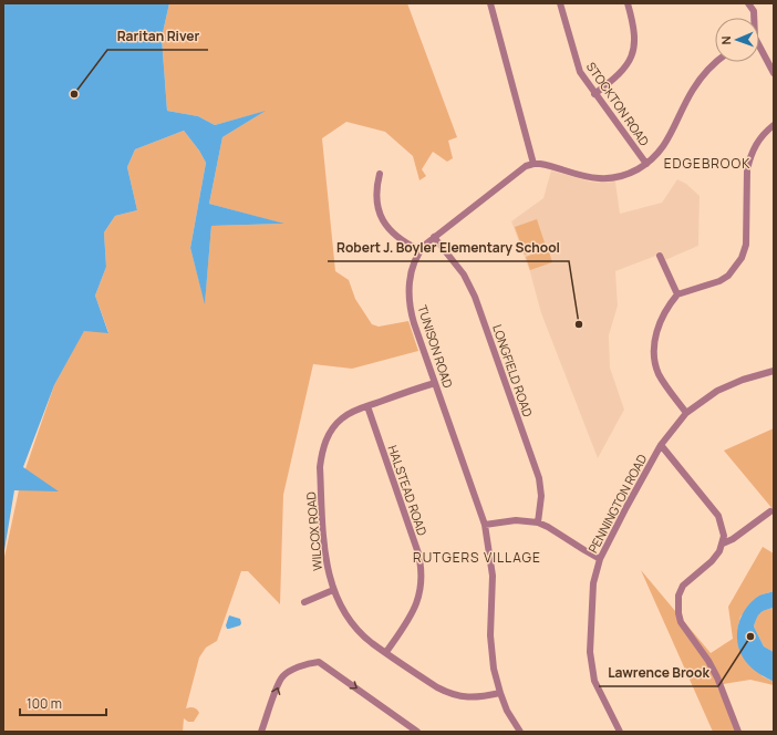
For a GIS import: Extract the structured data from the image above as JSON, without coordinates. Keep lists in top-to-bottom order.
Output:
{
  "streets": {
    "street": [
      "STOCKTON ROAD",
      "TUNISON ROAD",
      "LONGFIELD ROAD",
      "HALSTEAD ROAD",
      "PENNINGTON ROAD",
      "WILCOX ROAD"
    ]
  },
  "crossings": [
    ["TUNISON ROAD", "LONGFIELD ROAD"],
    ["TUNISON ROAD", "WILCOX ROAD"],
    ["HALSTEAD ROAD", "WILCOX ROAD"]
  ],
  "districts": ["EDGEBROOK", "RUTGERS VILLAGE"],
  "places": ["Raritan River", "Robert J. Boyler Elementary School", "Lawrence Brook"],
  "scale_bar": "100 m",
  "north": "left"
}
